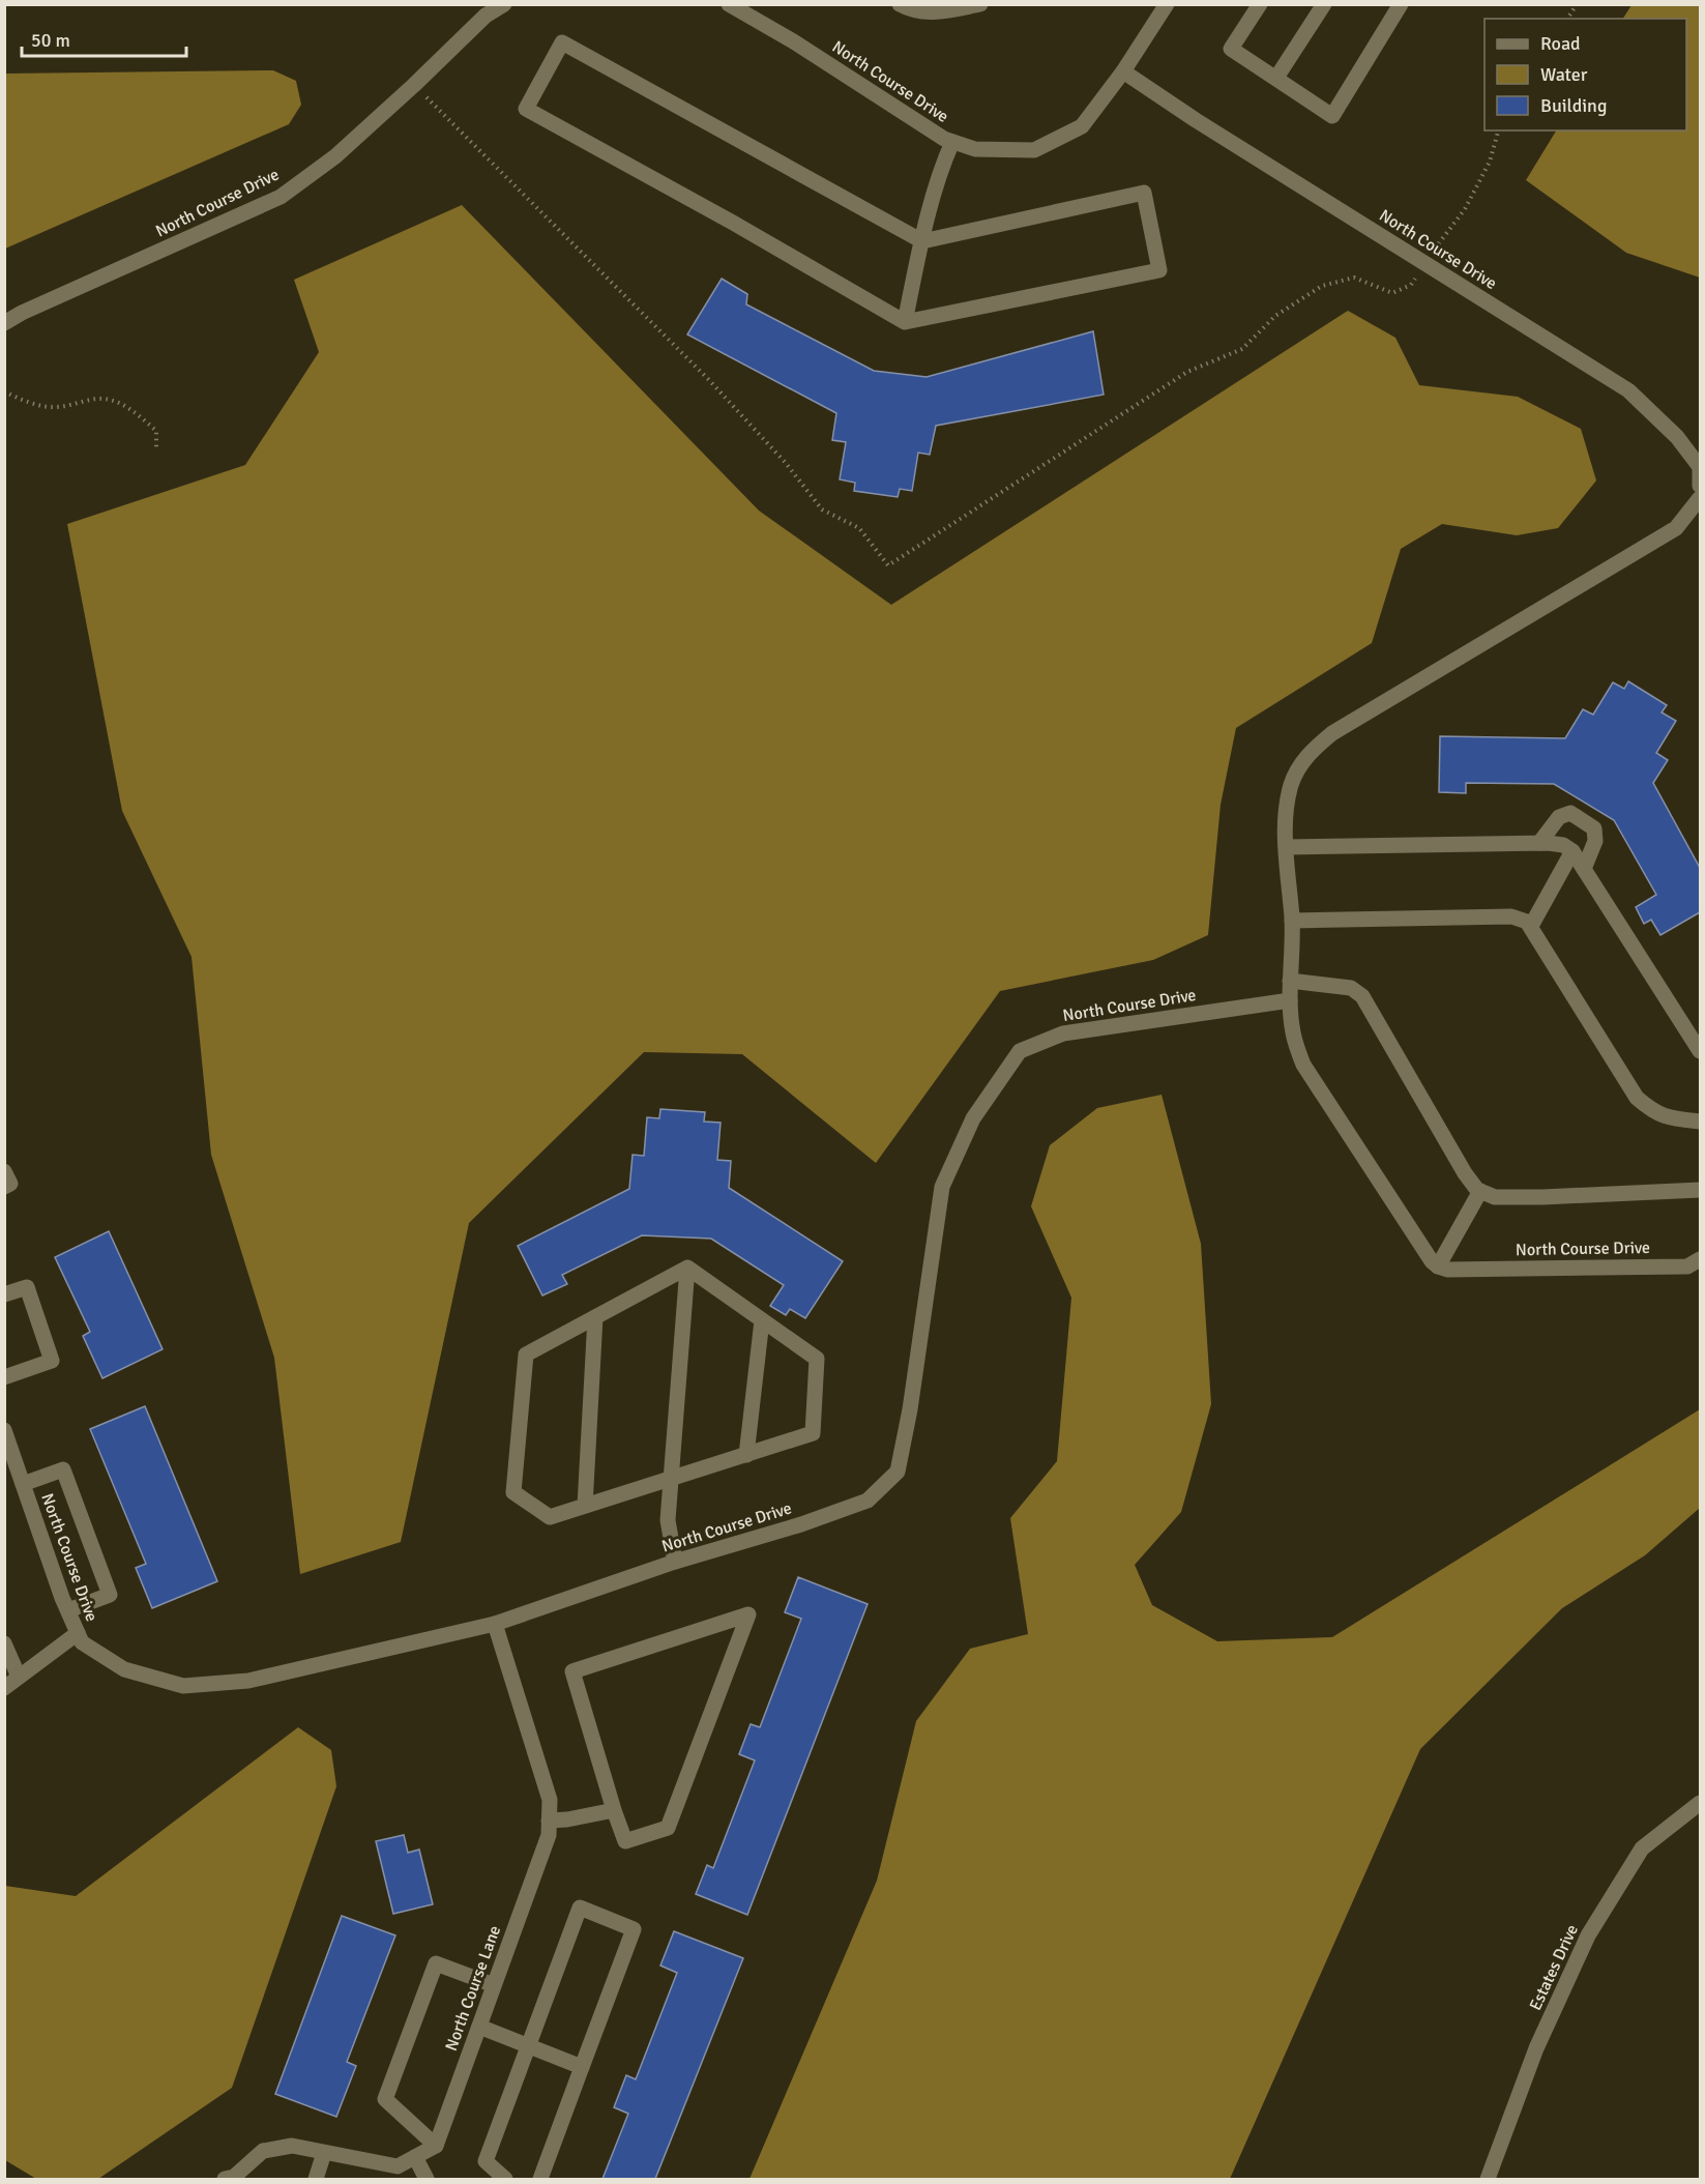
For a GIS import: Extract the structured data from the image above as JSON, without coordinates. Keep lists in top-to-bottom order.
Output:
{
  "streets": {
    "street": ["North Course Drive", "Estates Drive", "North Course Lane"]
  },
  "crossings": [
    ["North Course Drive", "North Course Lane"]
  ],
  "legend": ["Road", "Water", "Building"],
  "scale_bar": "50 m"
}
